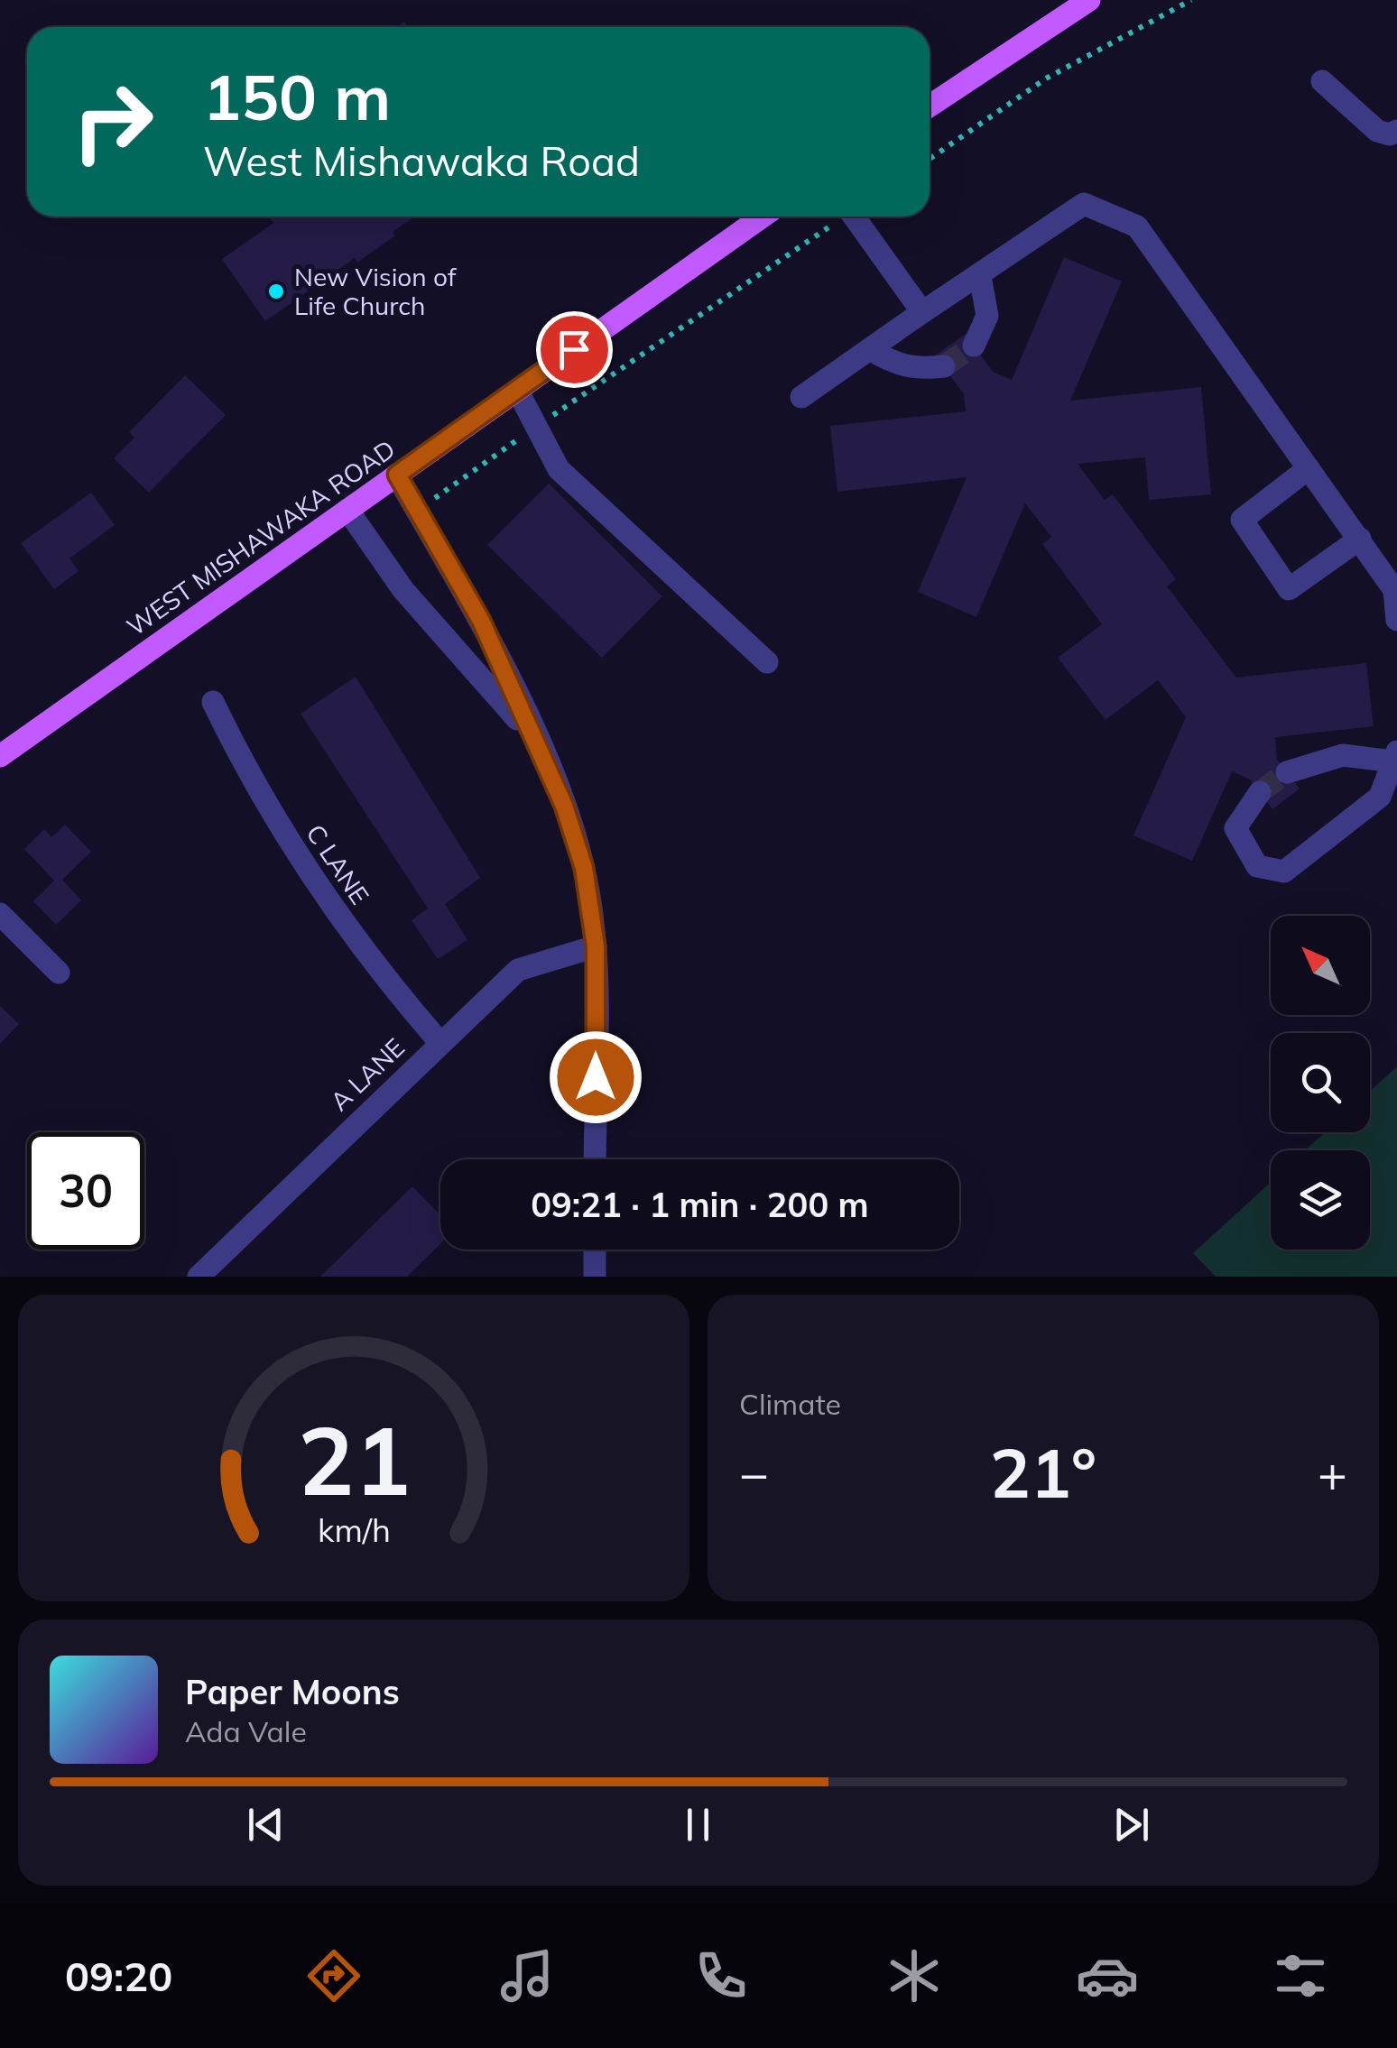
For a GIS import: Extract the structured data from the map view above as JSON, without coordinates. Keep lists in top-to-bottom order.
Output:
{
  "streets": {
    "main road": ["WEST MISHAWAKA ROAD"],
    "street": ["C LANE", "A LANE"]
  },
  "crossings": [
    ["C LANE", "A LANE"]
  ],
  "places": ["New Vision of Life Church"],
  "north": "top left",
  "page": {
    "turn": ["150 m", "West Mishawaka Road"],
    "limit": "30",
    "trip": "09:21 · 1 min · 200 m",
    "tile": "Climate",
    "heat": ["−", "21°", "+"],
    "song": ["Paper Moons", "Ada Vale"],
    "tabs": "09:20",
    "gauge": ["21", "km/h"]
  }
}
